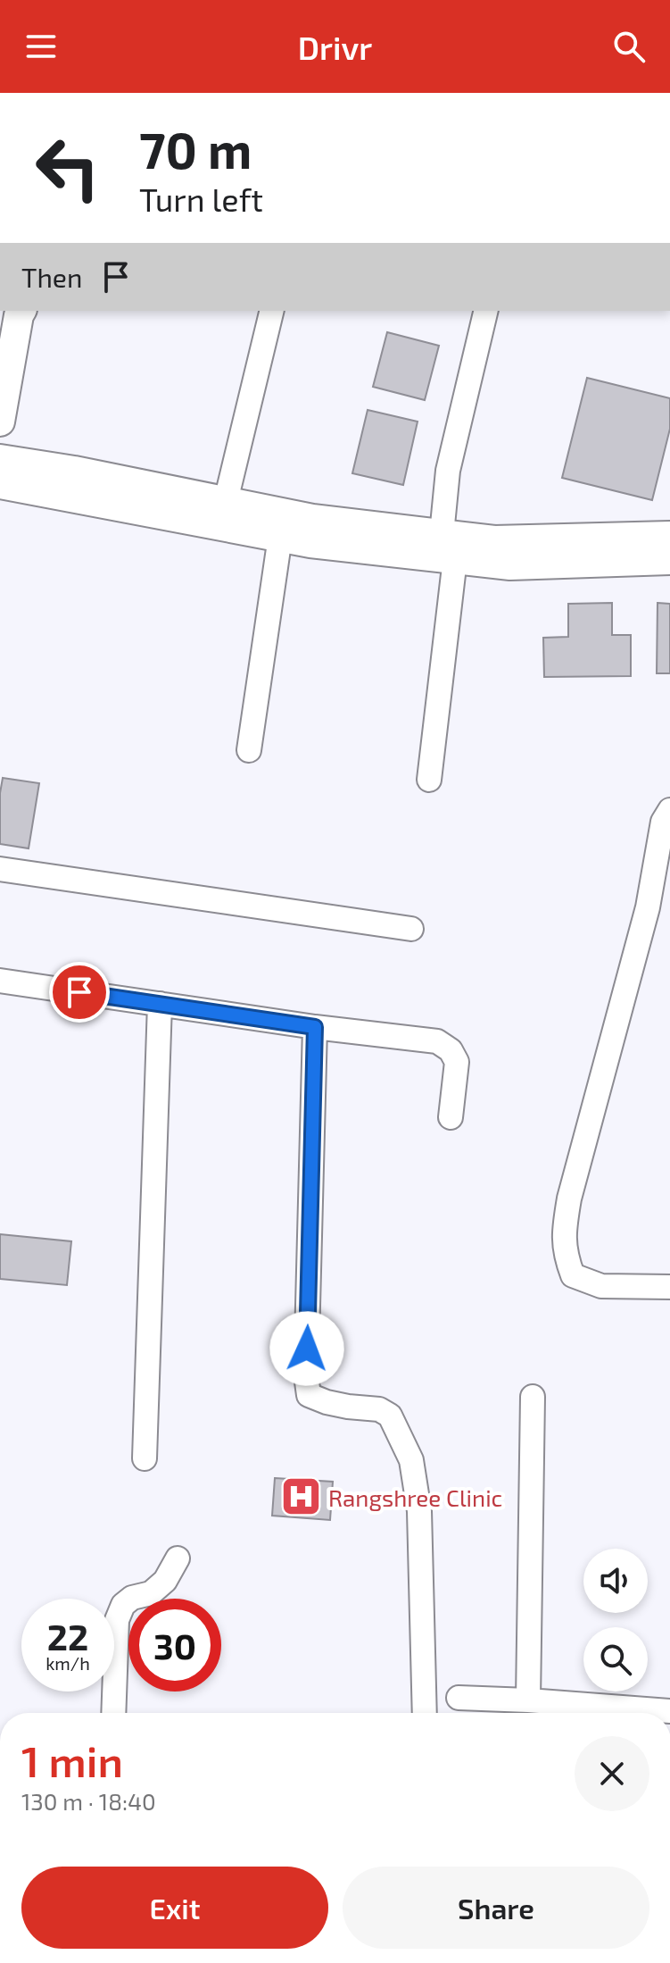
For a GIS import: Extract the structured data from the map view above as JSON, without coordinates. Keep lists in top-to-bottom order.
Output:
{
  "places": {
    "hospital": ["Rangshree Clinic"]
  },
  "page": {
    "header": "Drivr",
    "turn": ["70 m", "Turn left"],
    "then": "Then",
    "speed": "22 km/h",
    "limit": "30",
    "heading": ["1 min", "130 m · 18:40"],
    "buttons": ["Exit", "Share"]
  }
}
